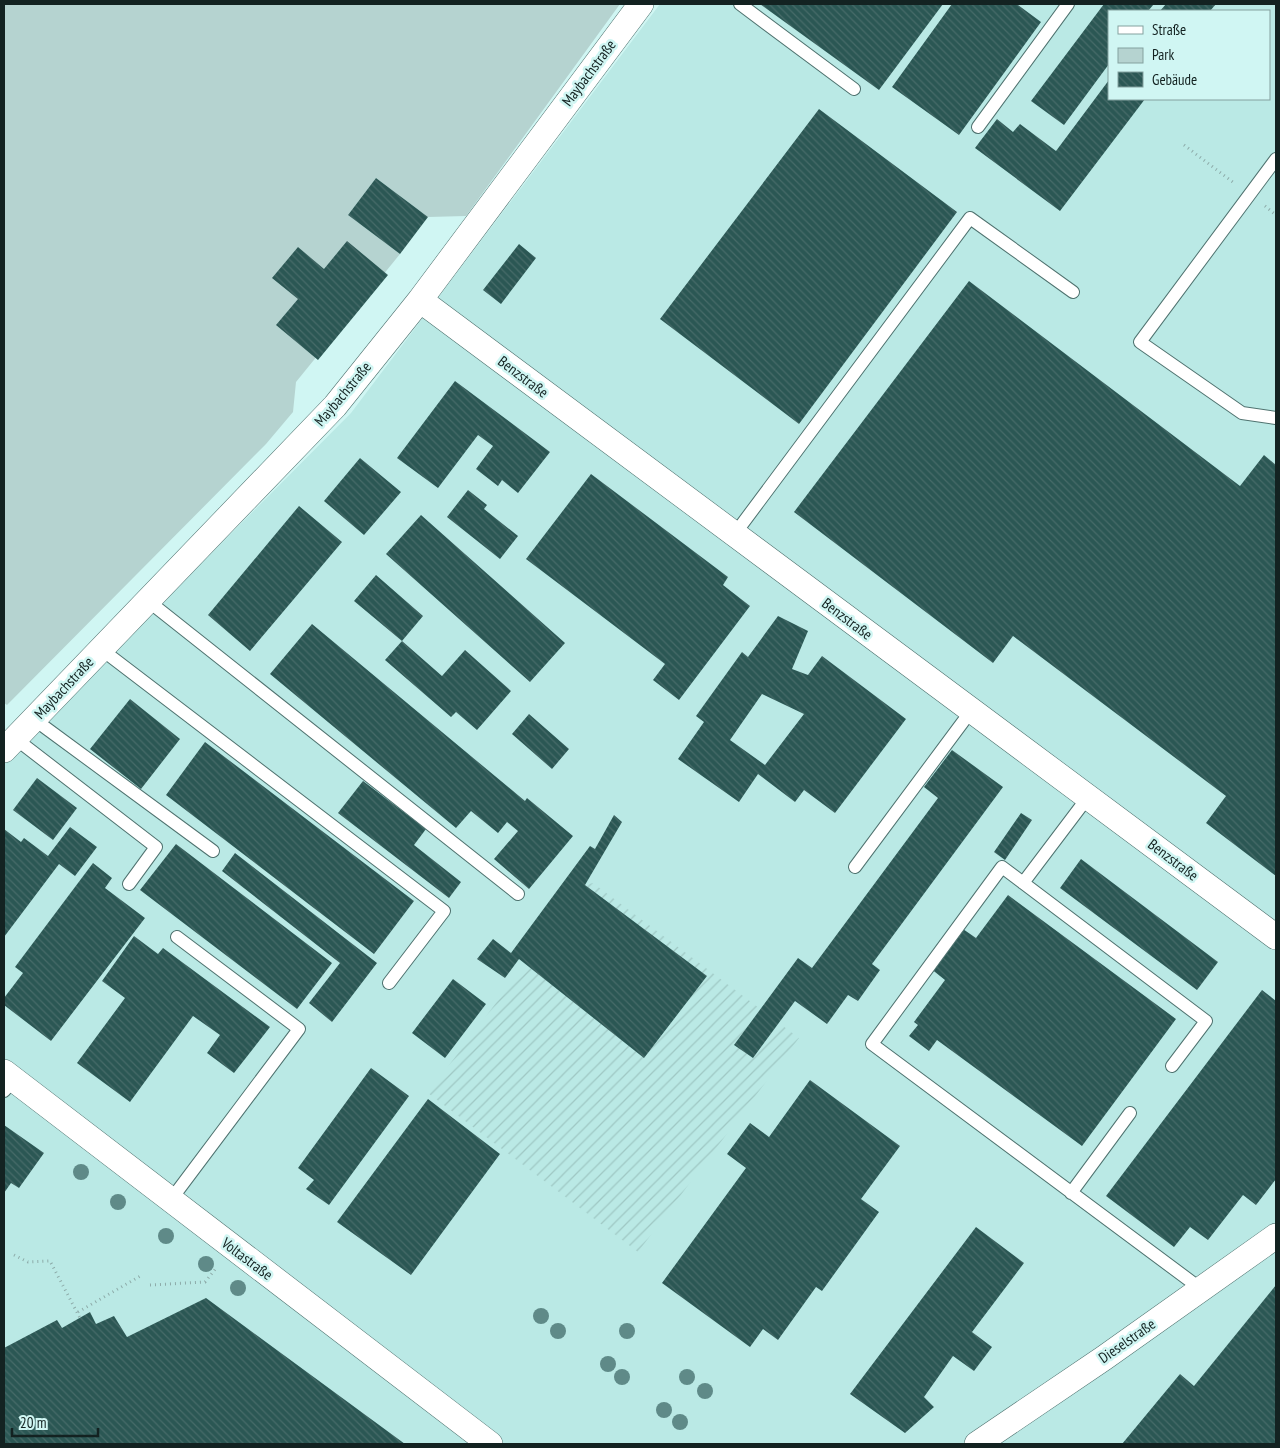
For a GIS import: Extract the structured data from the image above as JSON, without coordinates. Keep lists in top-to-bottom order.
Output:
{
  "streets": {
    "street": [
      "Maybachstraße",
      "Benzstraße",
      "Voltastraße",
      "Dieselstraße"
    ]
  },
  "crossings": [
    ["Maybachstraße", "Benzstraße"]
  ],
  "legend": ["Straße", "Park", "Gebäude"],
  "scale_bar": "20 m"
}
